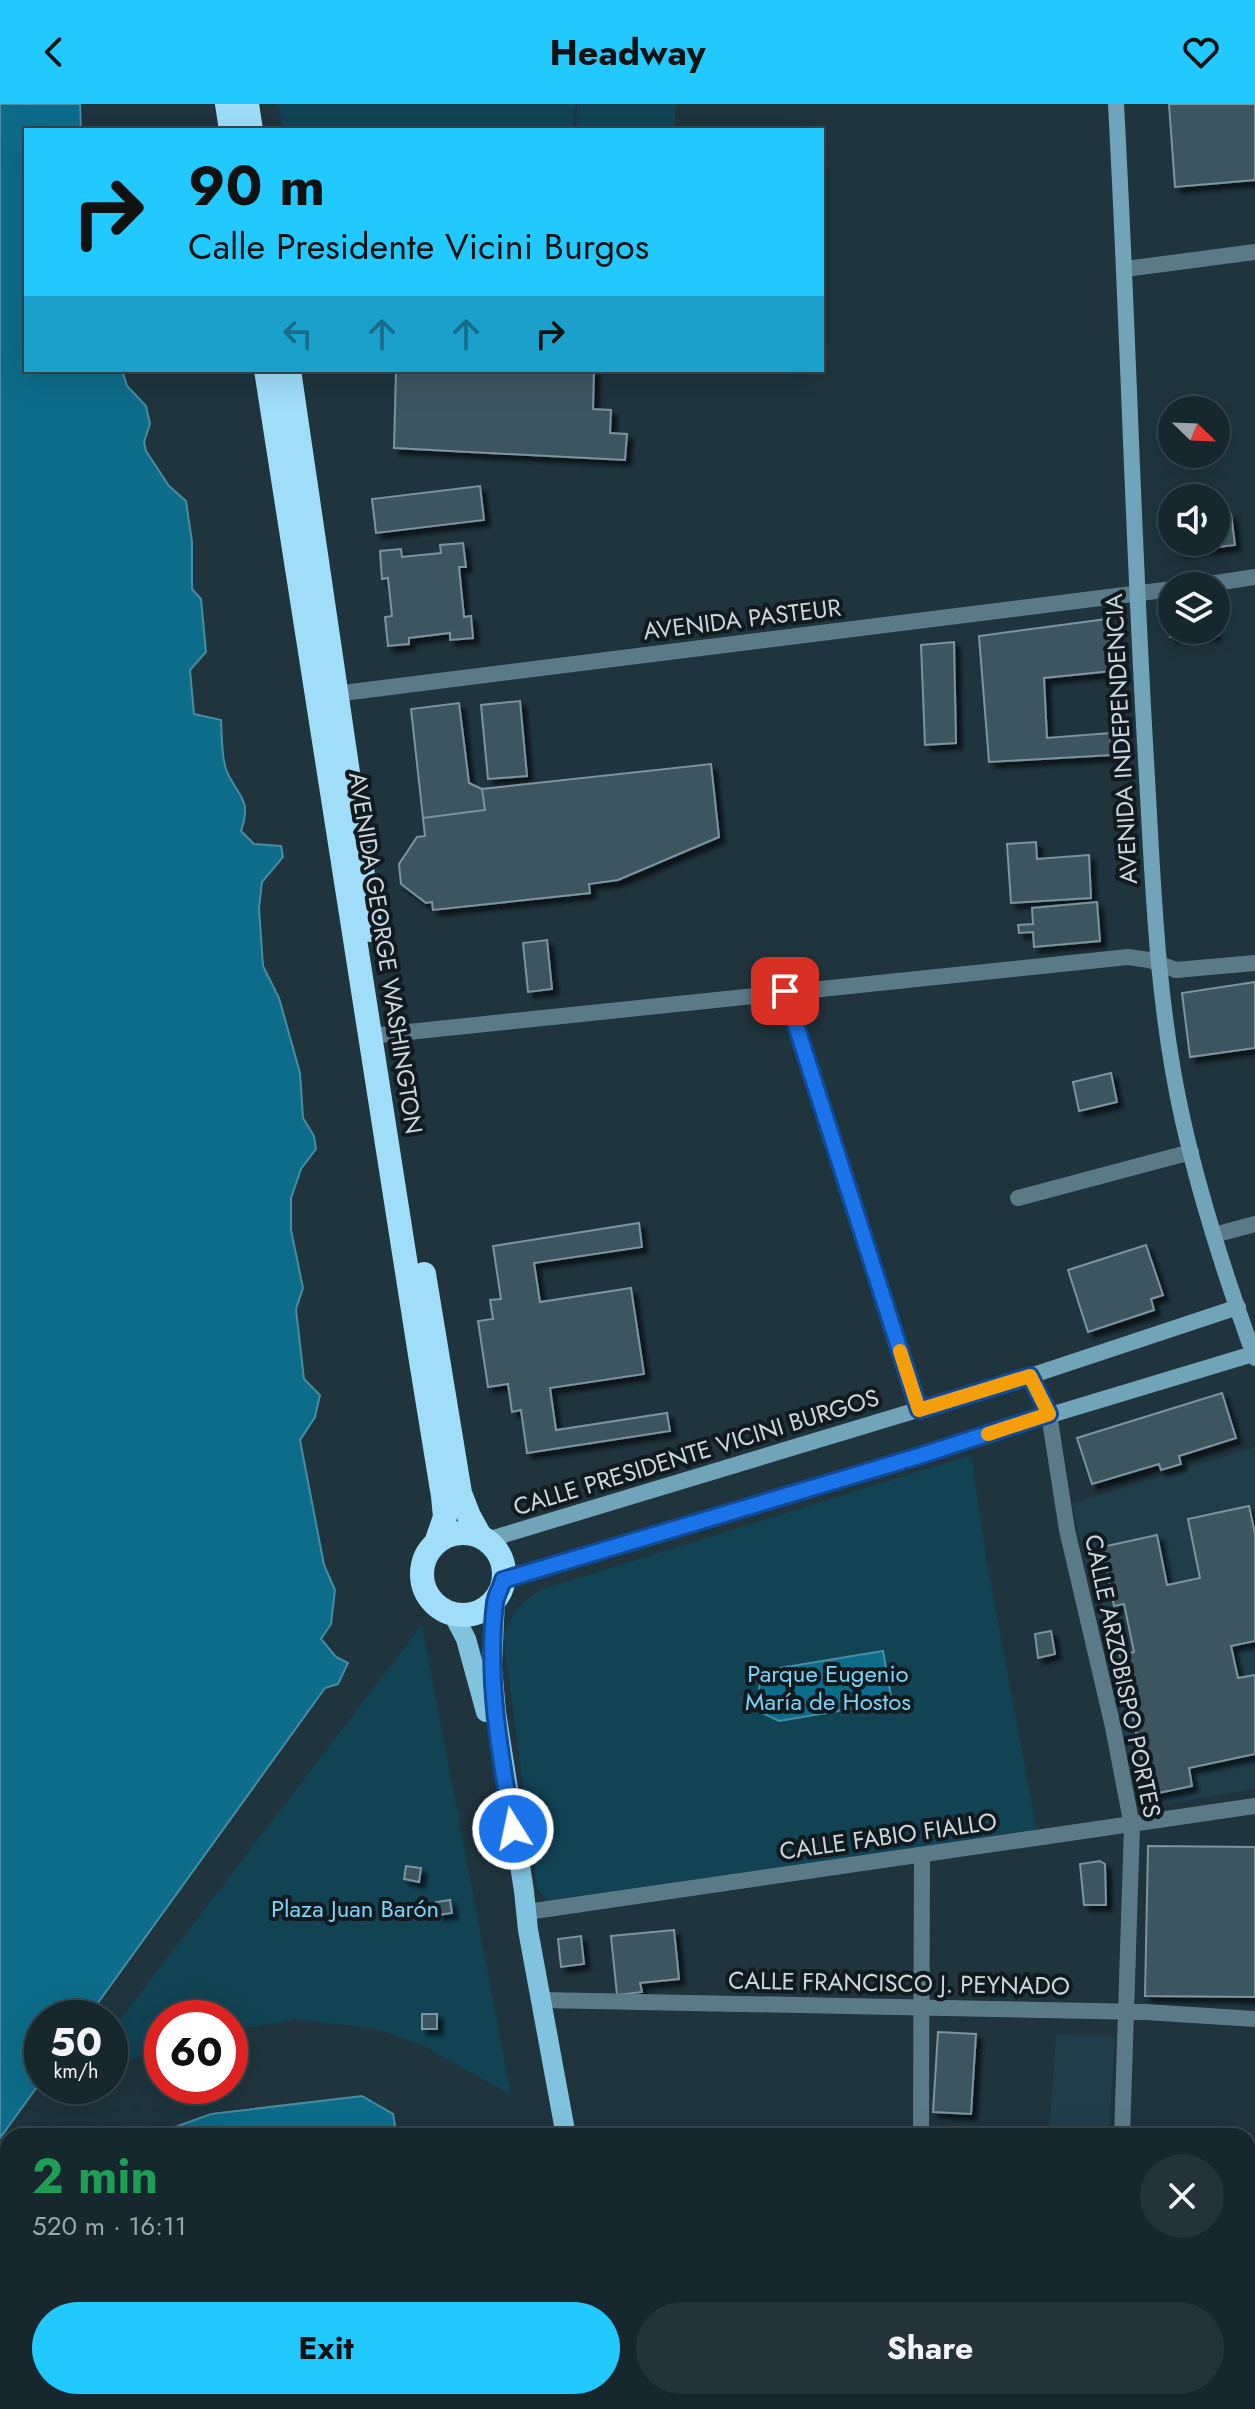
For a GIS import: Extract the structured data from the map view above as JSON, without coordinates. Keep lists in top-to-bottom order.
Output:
{
  "streets": {
    "highway": ["AVENIDA GEORGE WASHINGTON"],
    "street": [
      "AVENIDA PASTEUR",
      "AVENIDA INDEPENDENCIA",
      "CALLE PRESIDENTE VICINI BURGOS",
      "CALLE ARZOBISPO PORTES",
      "CALLE FABIO FIALLO",
      "CALLE FRANCISCO J. PEYNADO"
    ]
  },
  "crossings": [
    ["AVENIDA PASTEUR", "AVENIDA INDEPENDENCIA"],
    ["AVENIDA PASTEUR", "AVENIDA GEORGE WASHINGTON"],
    ["AVENIDA INDEPENDENCIA", "CALLE PRESIDENTE VICINI BURGOS"],
    ["AVENIDA GEORGE WASHINGTON", "CALLE PRESIDENTE VICINI BURGOS"],
    ["CALLE PRESIDENTE VICINI BURGOS", "CALLE ARZOBISPO PORTES"],
    ["CALLE ARZOBISPO PORTES", "CALLE FABIO FIALLO"],
    ["CALLE ARZOBISPO PORTES", "CALLE FRANCISCO J. PEYNADO"]
  ],
  "parks": ["Parque Eugenio María de Hostos", "Plaza Juan Barón"],
  "north": "bottom right",
  "page": {
    "header": "Headway",
    "turn": ["90 m", "Calle Presidente Vicini Burgos"],
    "speed": "50 km/h",
    "limit": "60",
    "heading": ["2 min", "520 m · 16:11"],
    "buttons": ["Exit", "Share"]
  }
}
